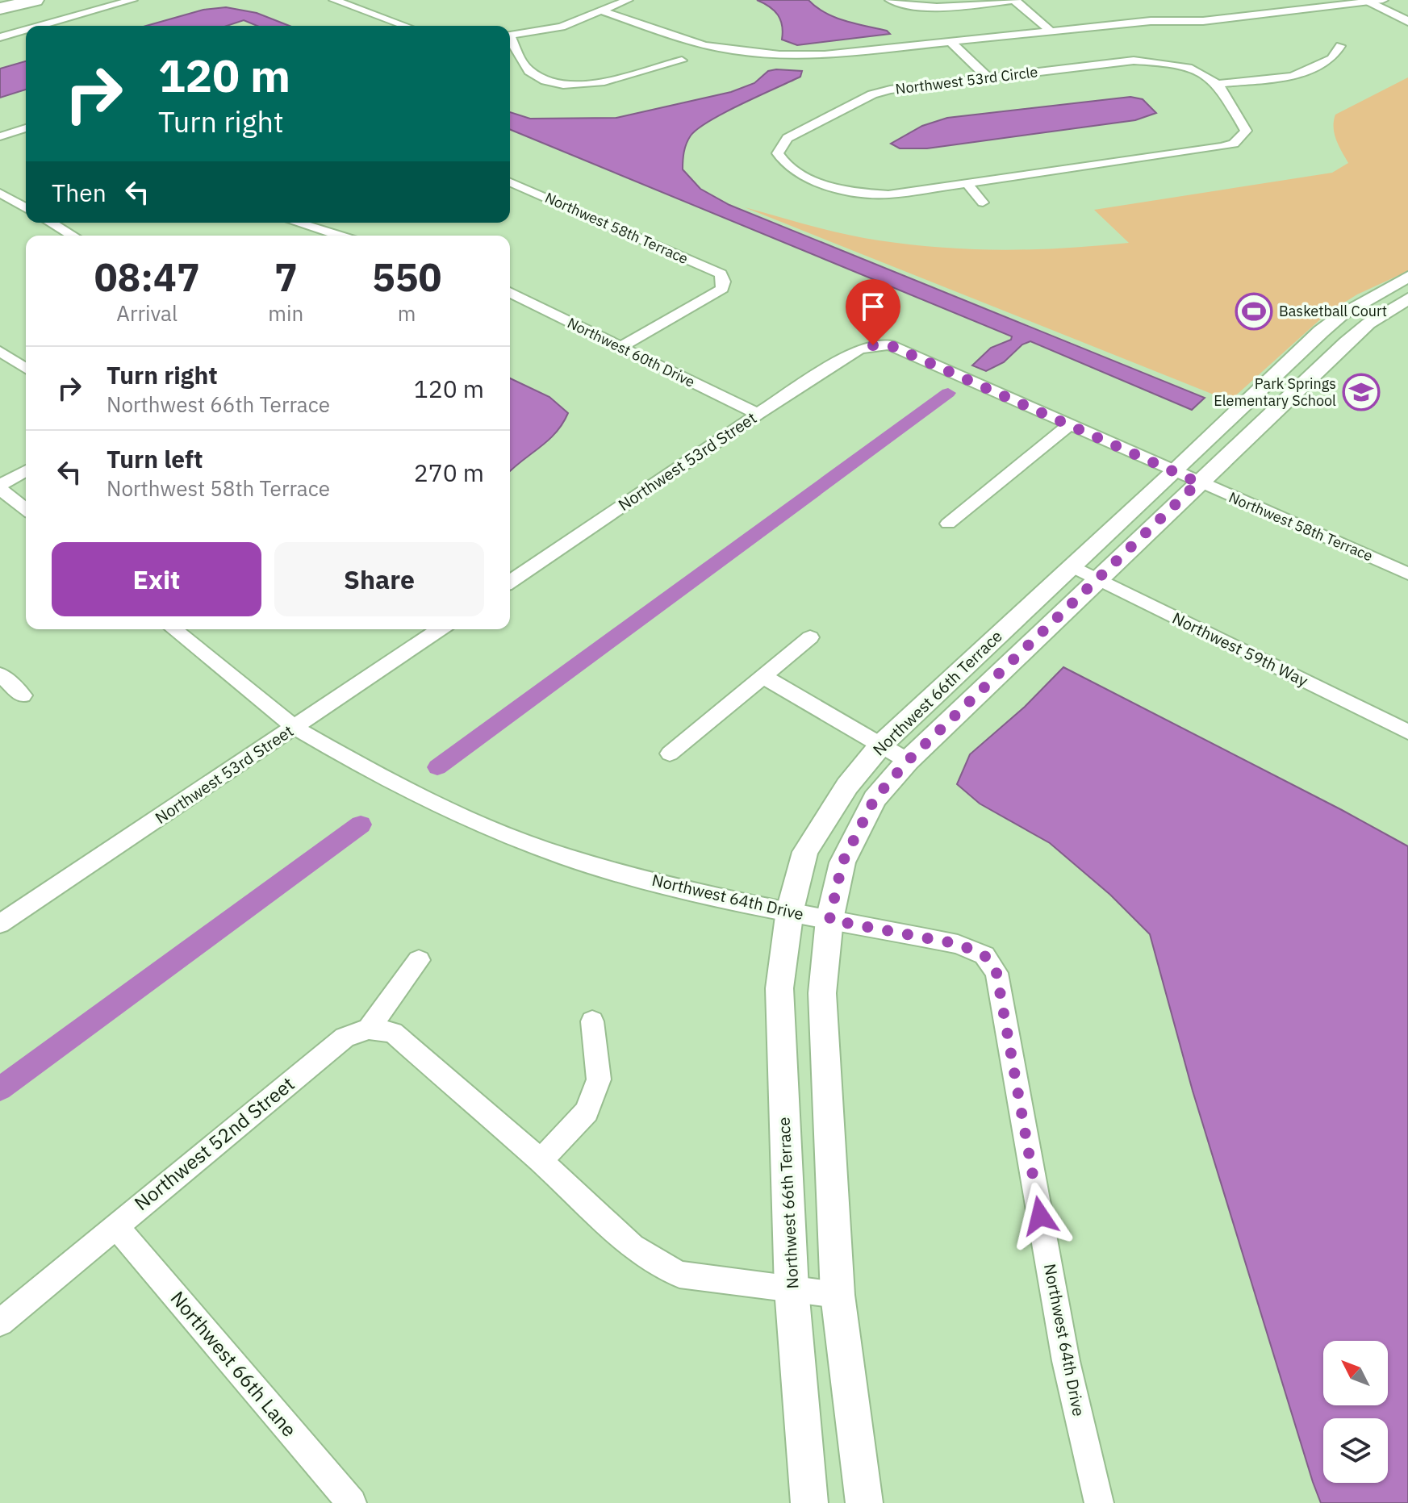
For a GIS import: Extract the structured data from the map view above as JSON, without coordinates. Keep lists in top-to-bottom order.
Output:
{
  "streets": {
    "street": [
      "Northwest 53rd Circle",
      "Northwest 58th Terrace",
      "Northwest 60th Drive",
      "Northwest 53rd Street",
      "Northwest 59th Way",
      "Northwest 66th Terrace",
      "Northwest 64th Drive",
      "Northwest 52nd Street",
      "Northwest 66th Lane"
    ]
  },
  "crossings": [
    ["Northwest 58th Terrace", "Northwest 60th Drive"],
    ["Northwest 58th Terrace", "Northwest 53rd Street"],
    ["Northwest 58th Terrace", "Northwest 66th Terrace"],
    ["Northwest 60th Drive", "Northwest 53rd Street"],
    ["Northwest 53rd Street", "Northwest 64th Drive"],
    ["Northwest 59th Way", "Northwest 66th Terrace"],
    ["Northwest 66th Terrace", "Northwest 64th Drive"],
    ["Northwest 52nd Street", "Northwest 66th Lane"]
  ],
  "places": {
    "sports": ["Basketball Court"],
    "school or university": ["Park Springs Elementary School"]
  },
  "north": "top left",
  "page": {
    "turn": ["120 m", "Turn right"],
    "then": "Then",
    "eta": [
      "08:47",
      "Arrival",
      "7",
      "min",
      "550",
      "m"
    ],
    "list": [
      {
        "name": "Turn right",
        "note": "Northwest 66th Terrace",
        "value": "120 m"
      },
      {
        "name": "Turn left",
        "note": "Northwest 58th Terrace",
        "value": "270 m"
      }
    ],
    "buttons": ["Exit", "Share"]
  }
}
